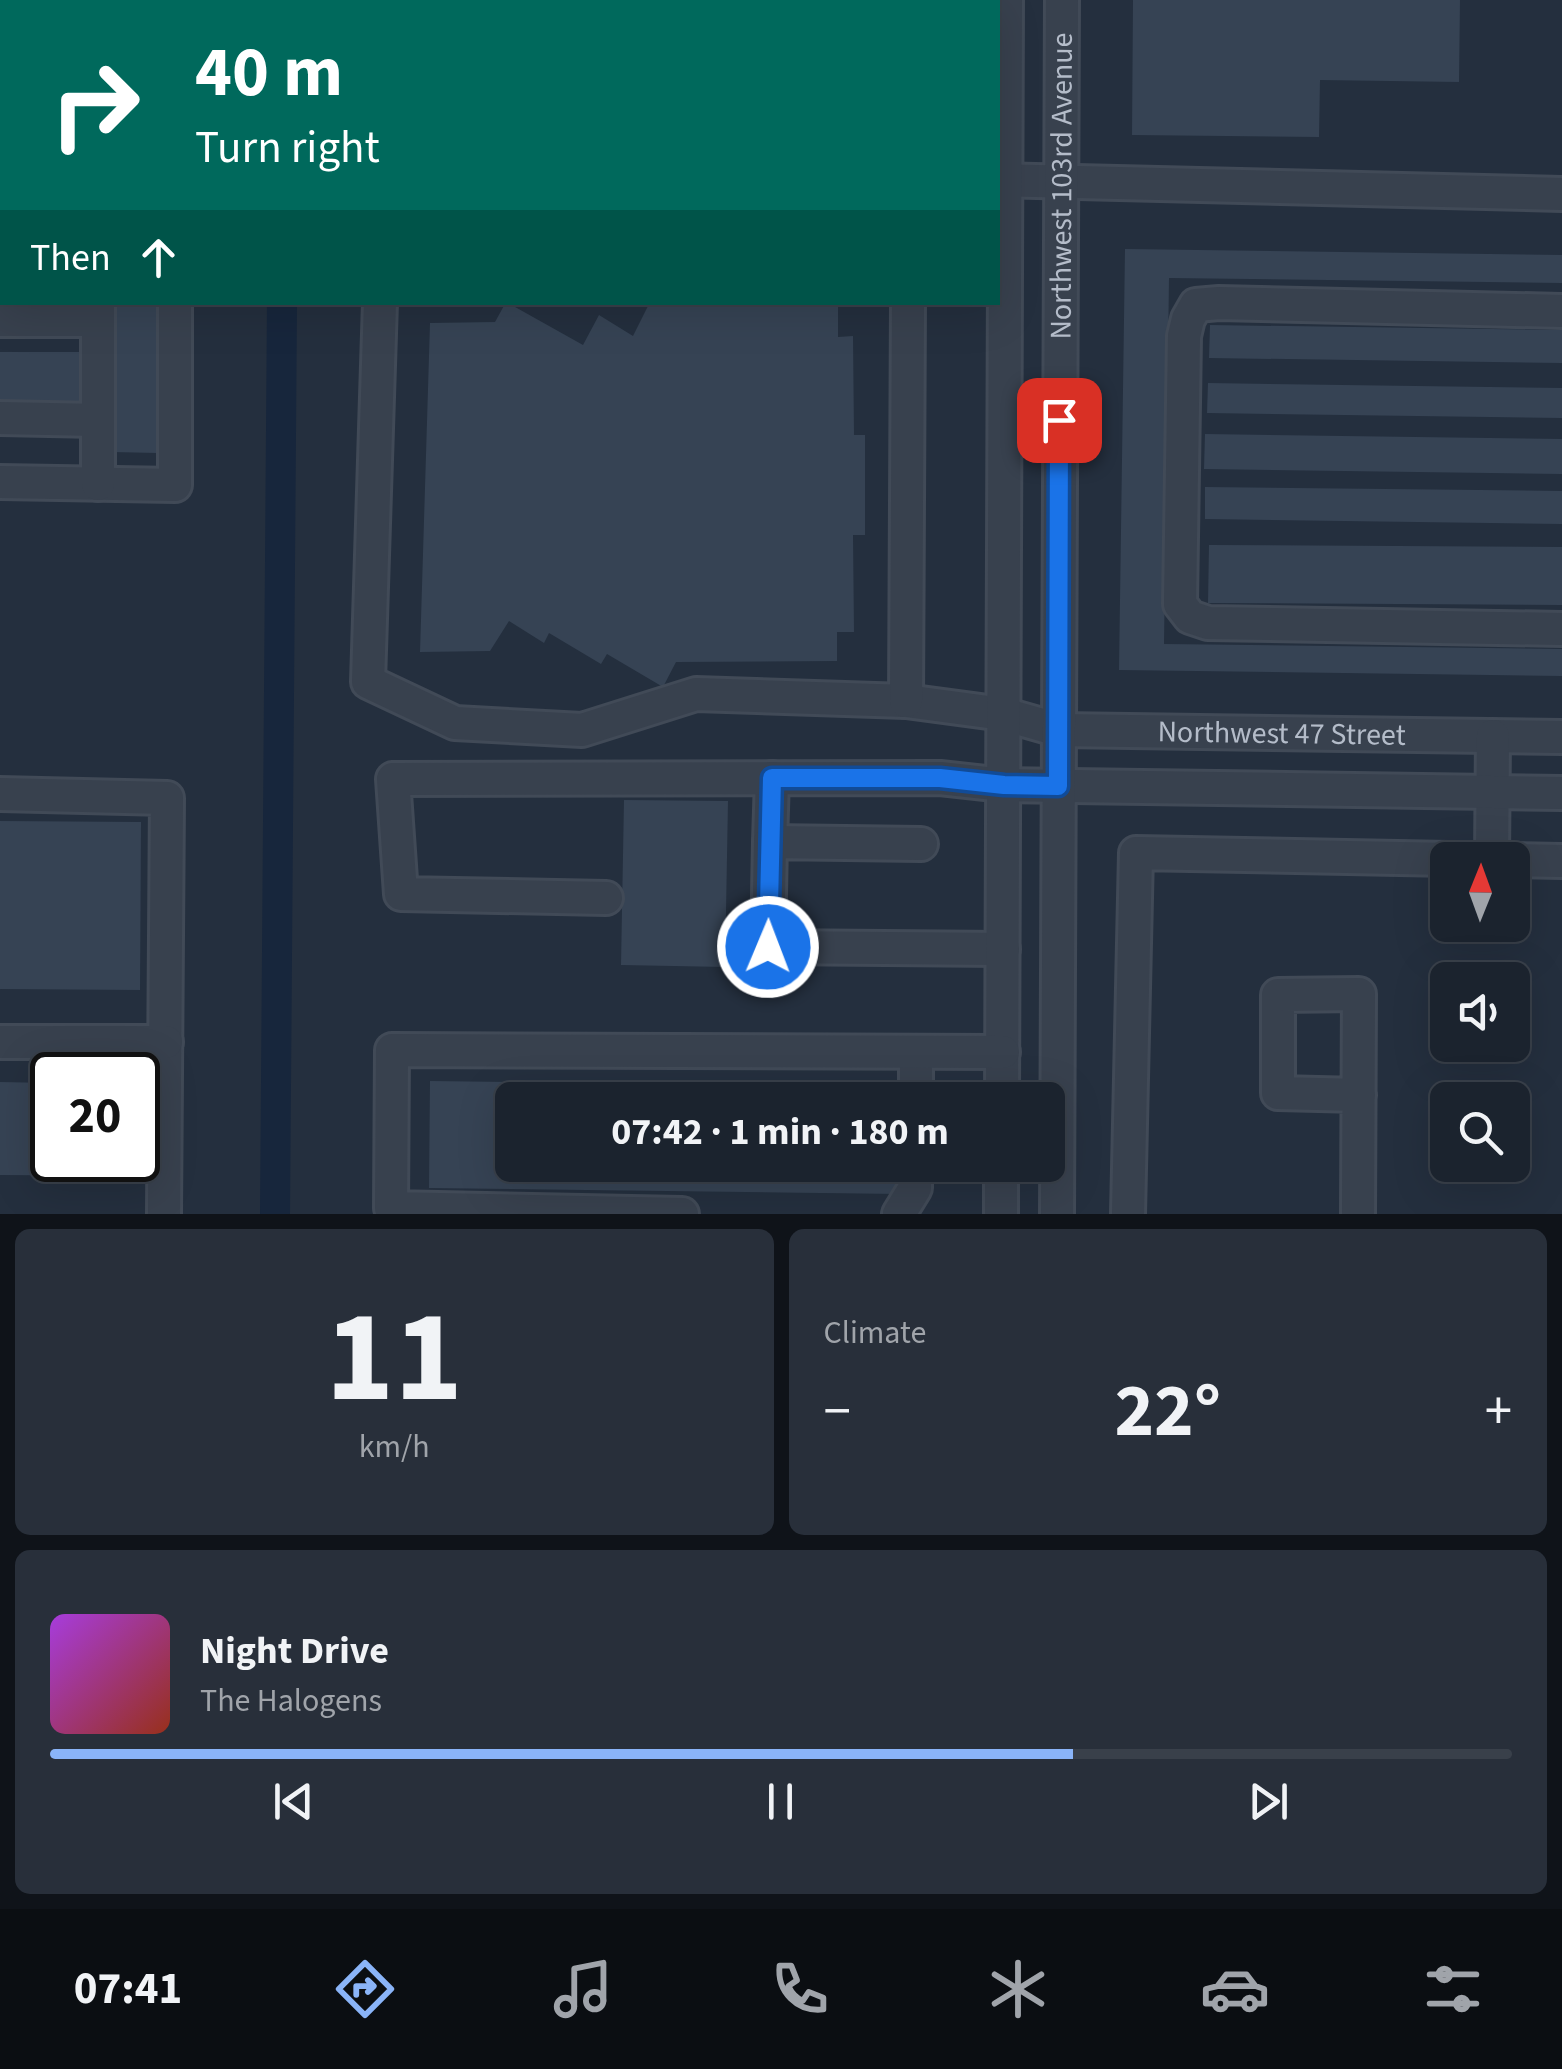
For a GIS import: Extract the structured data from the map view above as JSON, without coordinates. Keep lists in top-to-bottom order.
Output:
{
  "streets": {
    "street": ["Northwest 103rd Avenue", "Northwest 47 Street"]
  },
  "crossings": [
    ["Northwest 103rd Avenue", "Northwest 47 Street"]
  ],
  "north": "top",
  "page": {
    "turn": ["40 m", "Turn right"],
    "then": "Then",
    "limit": "20",
    "trip": "07:42 · 1 min · 180 m",
    "tile": [
      ["11", "km/h"],
      "Climate"
    ],
    "heat": ["−", "22°", "+"],
    "song": ["Night Drive", "The Halogens"],
    "tabs": "07:41"
  }
}
